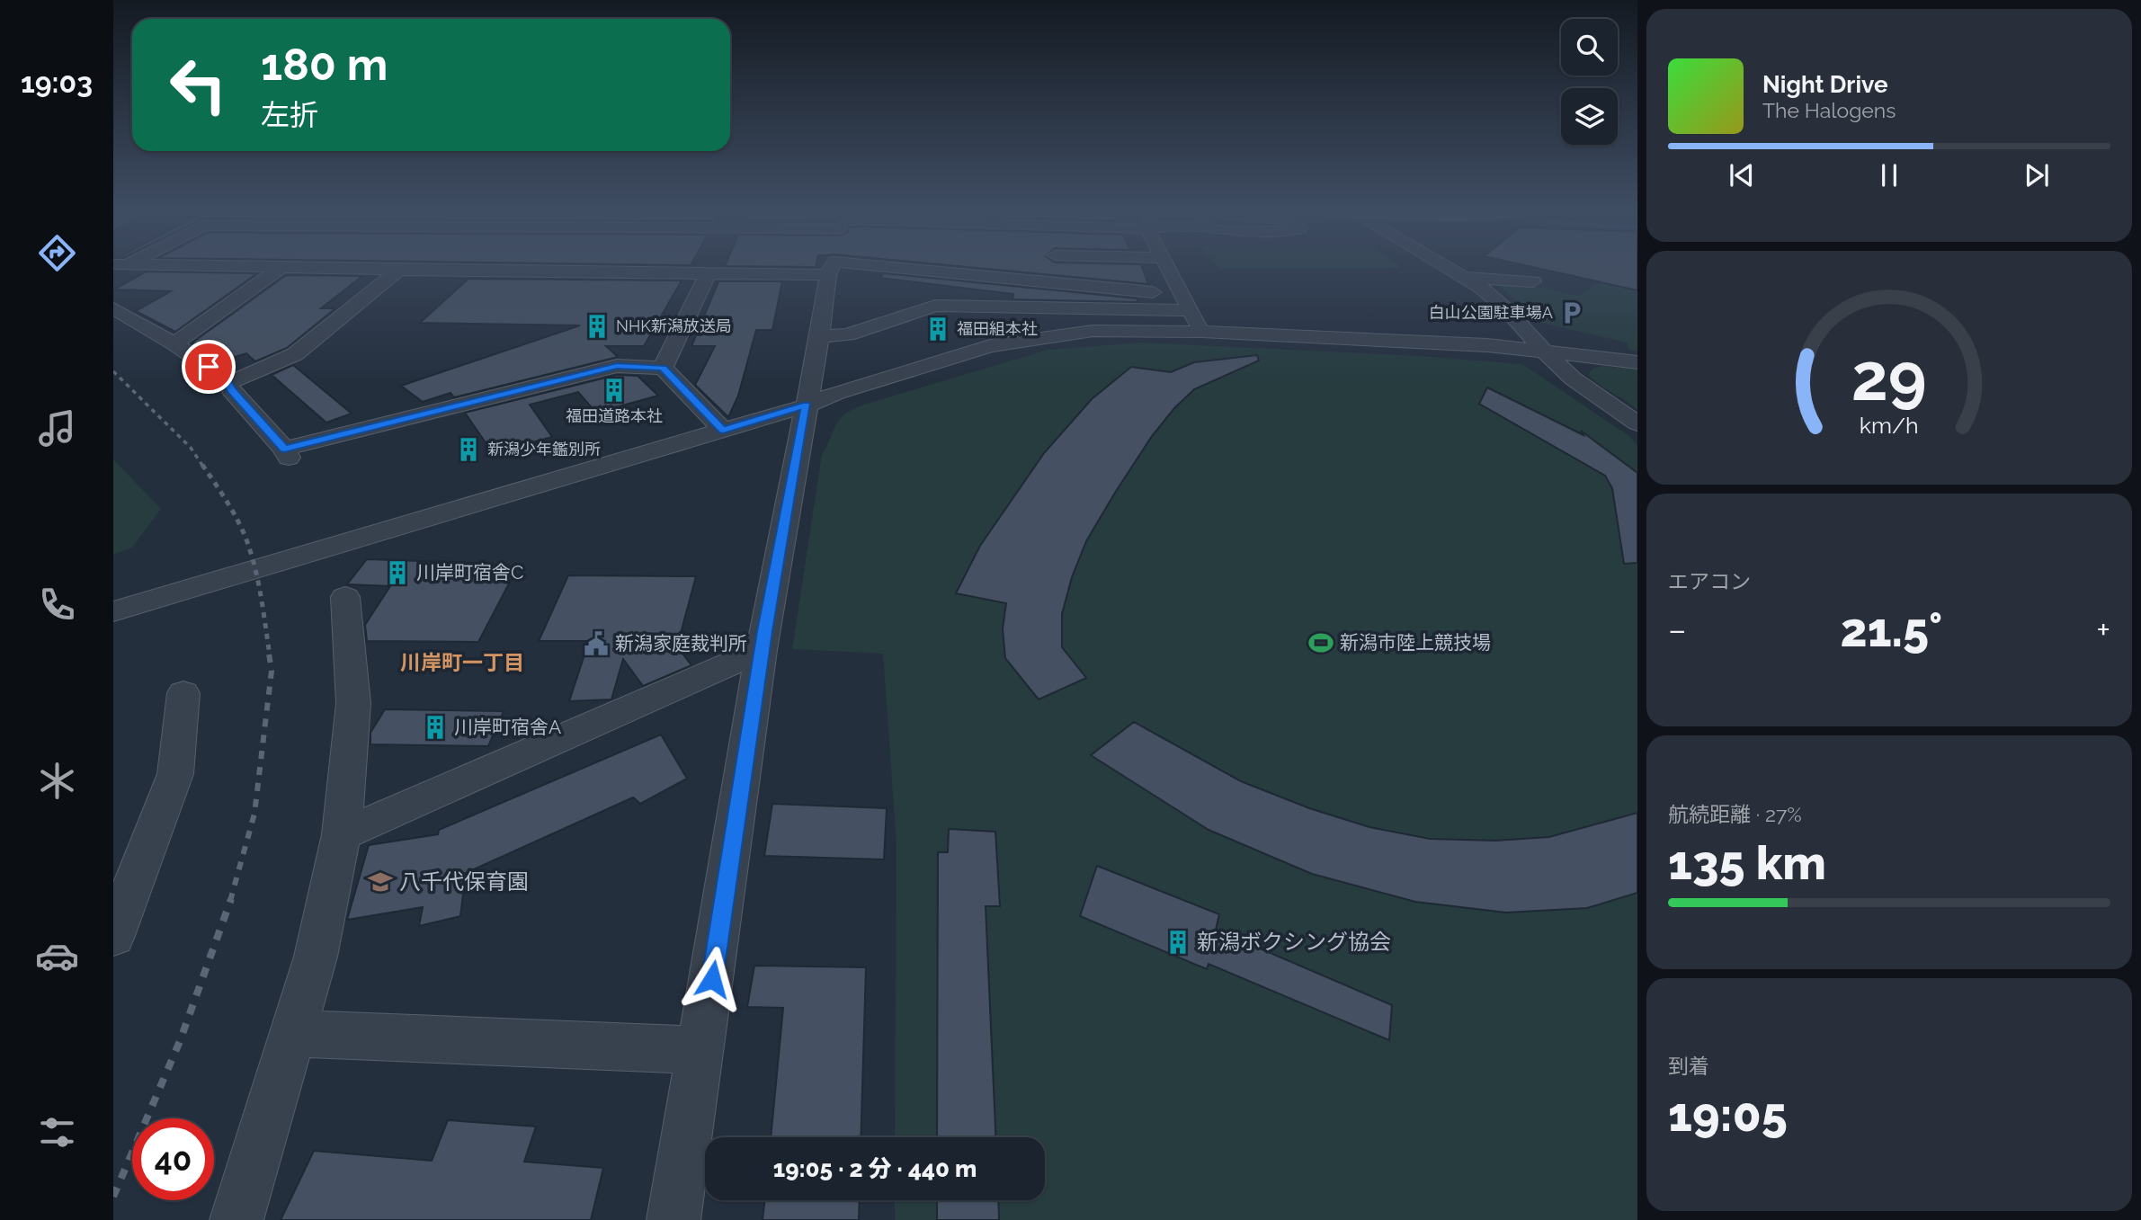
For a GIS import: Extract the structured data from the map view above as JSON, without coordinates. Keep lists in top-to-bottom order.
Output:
{
  "districts": ["川岸町一丁目"],
  "places": {
    "parking": ["白山公園駐車場A"],
    "building": [
      "NHK新潟放送局",
      "福田組本社",
      "福田道路本社",
      "新潟少年鑑別所",
      "川岸町宿舎C",
      "川岸町宿舎A",
      "新潟ボクシング協会"
    ],
    "sports": ["新潟市陸上競技場"],
    "public building": ["新潟家庭裁判所"],
    "school or university": ["八千代保育園"]
  },
  "page": {
    "tabs": "19:03",
    "turn": ["180 m", "左折"],
    "song": ["Night Drive", "The Halogens"],
    "tile": [
      "エアコン",
      ["航続距離 · 27%", "135 km"],
      ["到着", "19:05"]
    ],
    "heat": ["−", "21.5°", "+"],
    "limit": "40",
    "trip": "19:05 · 2 分 · 440 m",
    "gauge": ["29", "km/h"]
  }
}
